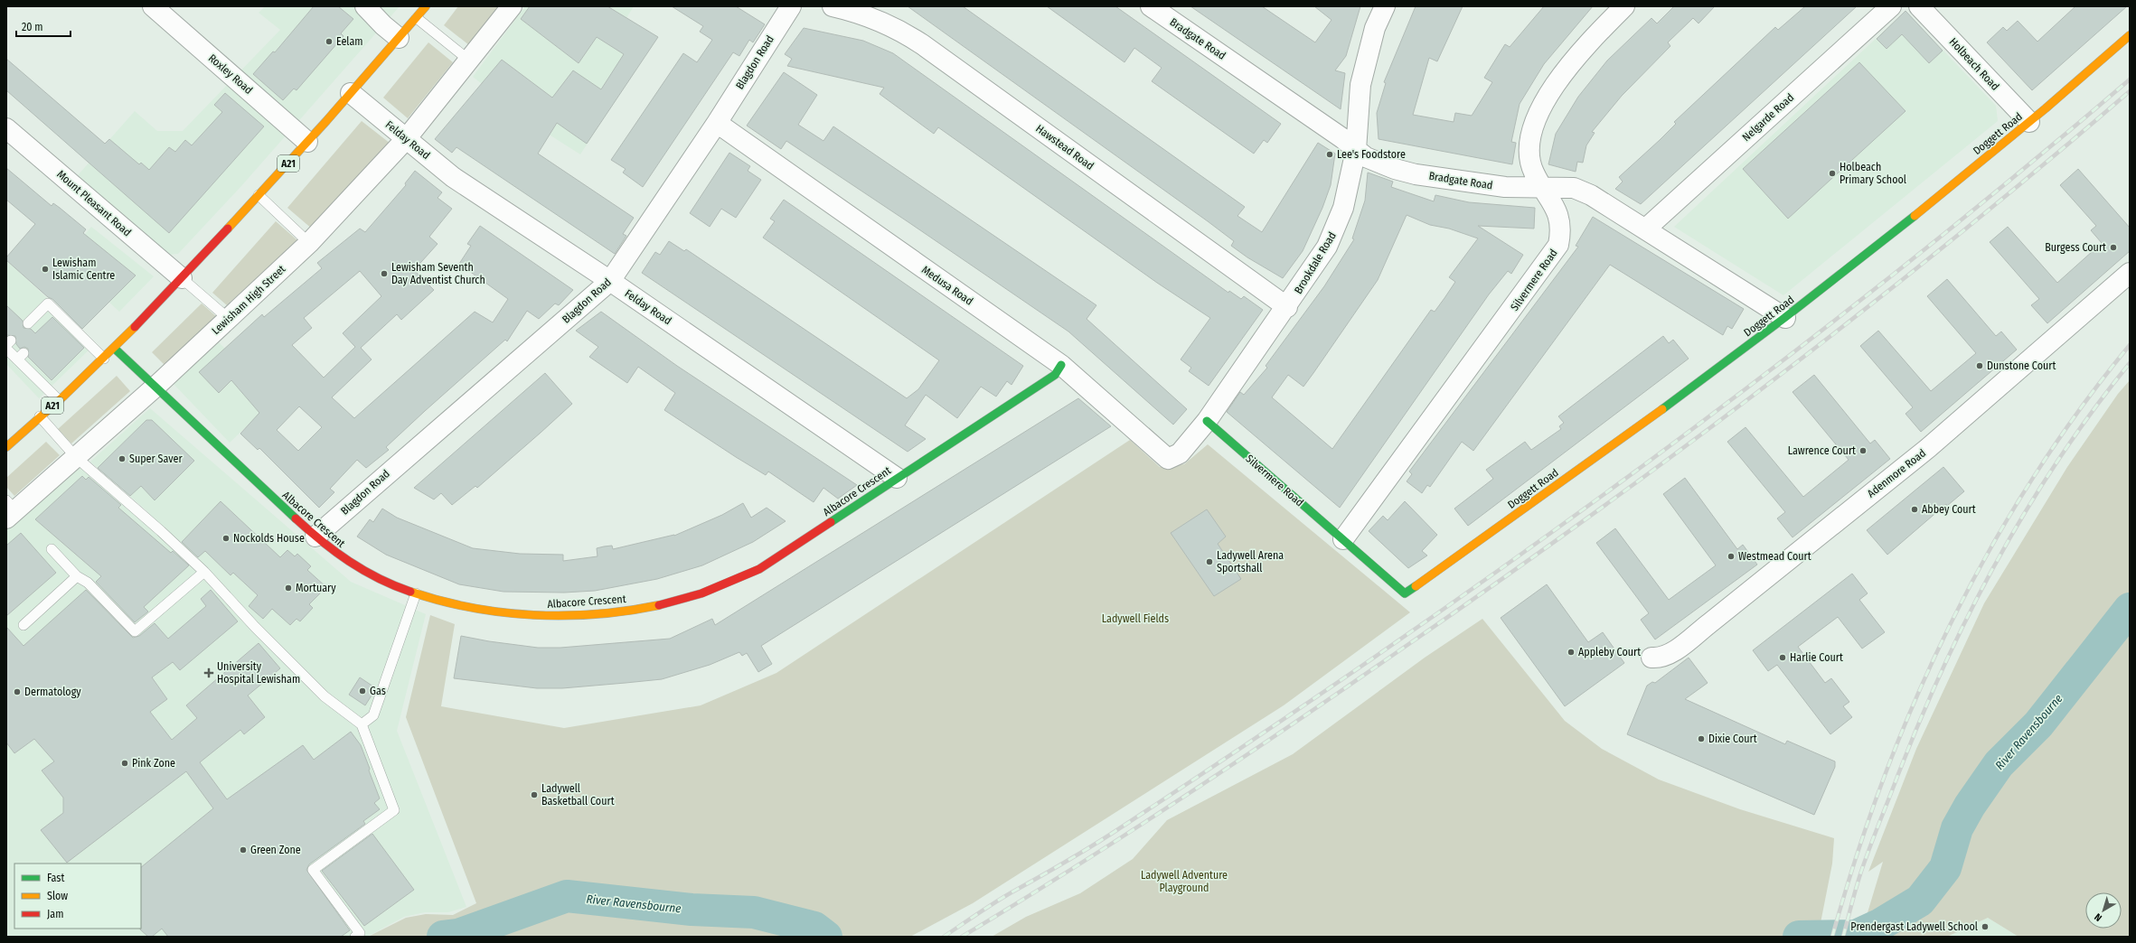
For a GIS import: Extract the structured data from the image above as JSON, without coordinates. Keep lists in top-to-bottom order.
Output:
{
  "streets": {
    "main road": [
      "Doggett Road",
      "A21",
      "Silvermere Road",
      "Albacore Crescent"
    ],
    "street": [
      "Bradgate Road",
      "Blagdon Road",
      "Holbeach Road",
      "Roxley Road",
      "Nelgarde Road",
      "Felday Road",
      "Hawstead Road",
      "Mount Pleasant Road",
      "Brookdale Road",
      "Medusa Road",
      "Lewisham High Street",
      "Adenmore Road"
    ]
  },
  "crossings": [
    ["Bradgate Road", "Nelgarde Road"],
    ["Bradgate Road", "Doggett Road"],
    ["Bradgate Road", "Brookdale Road"],
    ["Bradgate Road", "Silvermere Road"],
    ["Blagdon Road", "Felday Road"],
    ["Blagdon Road", "Medusa Road"],
    ["Blagdon Road", "Albacore Crescent"],
    ["Holbeach Road", "Doggett Road"],
    ["Roxley Road", "A21"],
    ["Doggett Road", "Silvermere Road"],
    ["Felday Road", "A21"],
    ["Felday Road", "Lewisham High Street"],
    ["Felday Road", "Albacore Crescent"],
    ["Hawstead Road", "Brookdale Road"],
    ["A21", "Mount Pleasant Road"],
    ["A21", "Albacore Crescent"],
    ["Brookdale Road", "Silvermere Road"],
    ["Brookdale Road", "Medusa Road"],
    ["Medusa Road", "Albacore Crescent"],
    ["Lewisham High Street", "Albacore Crescent"]
  ],
  "water": ["River Ravensbourne"],
  "parks": ["Ladywell Fields", "Ladywell Adventure Playground"],
  "places": {
    "other": [
      "Eelam",
      "Lee's Foodstore",
      "Holbeach Primary School",
      "Burgess Court",
      "Lewisham Islamic Centre",
      "Lewisham Seventh Day Adventist Church",
      "Dunstone Court",
      "Lawrence Court",
      "Super Saver",
      "Abbey Court",
      "Nockolds House",
      "Westmead Court",
      "Ladywell Arena Sportshall",
      "Mortuary",
      "Appleby Court",
      "Harlie Court",
      "Gas",
      "Dermatology",
      "Dixie Court",
      "Pink Zone",
      "Ladywell Basketball Court",
      "Green Zone",
      "Prendergast Ladywell School"
    ],
    "health": ["University Hospital Lewisham"]
  },
  "legend": ["Fast", "Slow", "Jam"],
  "scale_bar": "20 m",
  "north": "bottom left"
}
